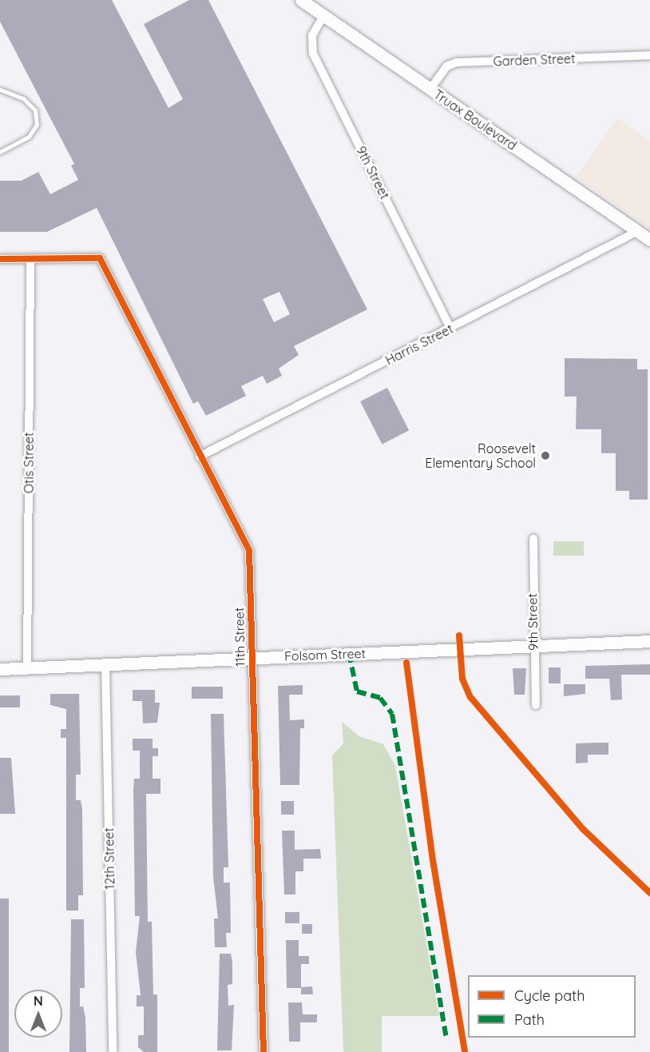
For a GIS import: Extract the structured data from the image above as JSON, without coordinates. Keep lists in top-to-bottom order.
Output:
{
  "streets": {
    "street": [
      "Garden Street",
      "Truax Boulevard",
      "9th Street",
      "Harris Street",
      "Otis Street",
      "11th Street",
      "Folsom Street",
      "12th Street"
    ]
  },
  "crossings": [
    ["Garden Street", "Truax Boulevard"],
    ["Truax Boulevard", "9th Street"],
    ["Truax Boulevard", "Harris Street"],
    ["9th Street", "Harris Street"],
    ["9th Street", "Folsom Street"],
    ["Harris Street", "11th Street"],
    ["Otis Street", "11th Street"],
    ["Otis Street", "Folsom Street"],
    ["11th Street", "Folsom Street"],
    ["Folsom Street", "12th Street"]
  ],
  "places": ["Roosevelt Elementary School"],
  "legend": ["Cycle path", "Path"],
  "north": "top"
}
